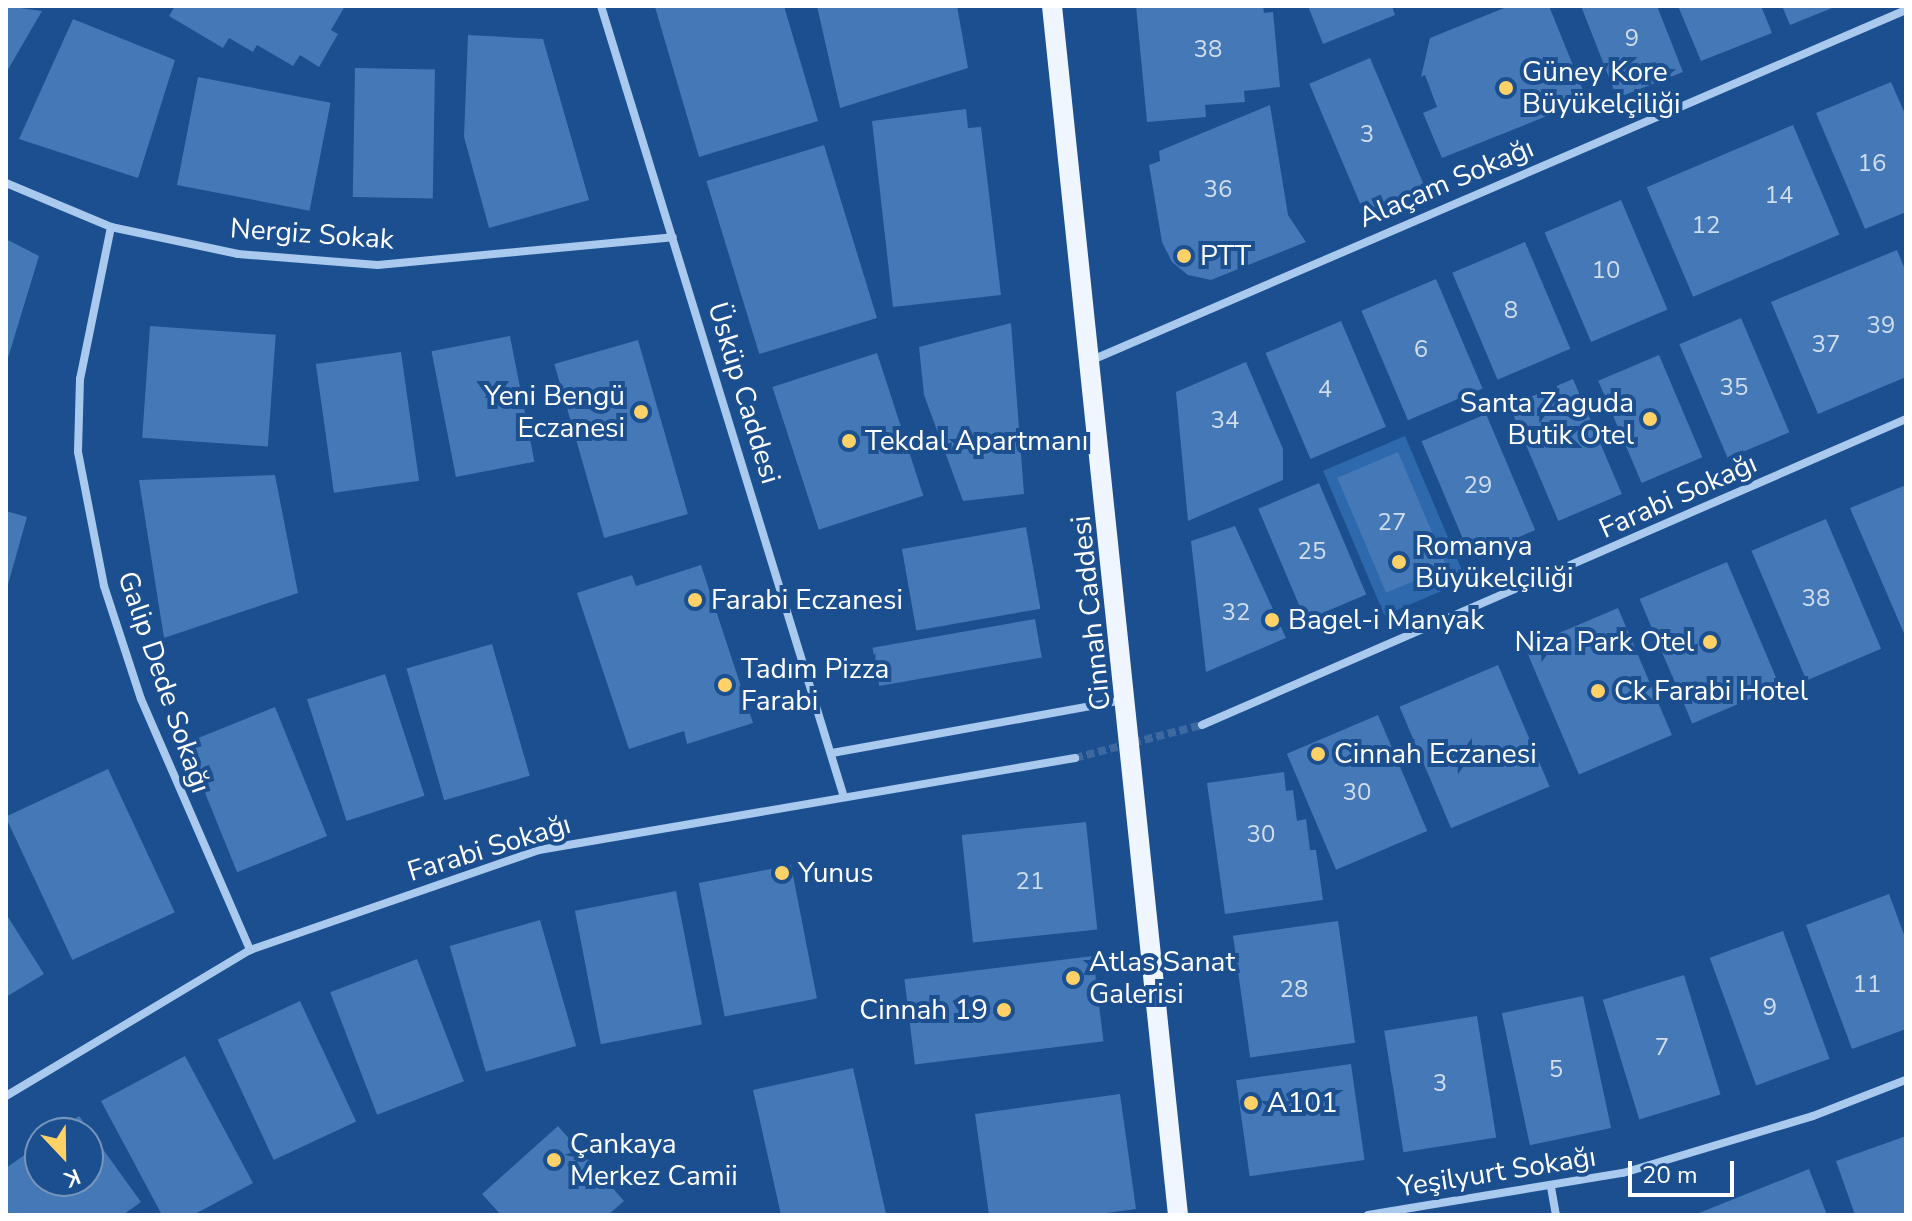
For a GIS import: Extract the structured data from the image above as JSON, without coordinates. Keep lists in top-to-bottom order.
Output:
{
  "streets": {
    "main road": ["Cinnah Caddesi"],
    "street": [
      "Alaçam Sokağı",
      "Nergiz Sokak",
      "Üsküp Caddesi",
      "Farabi Sokağı",
      "Galip Dede Sokağı",
      "Yeşilyurt Sokağı"
    ]
  },
  "crossings": [
    ["Alaçam Sokağı", "Cinnah Caddesi"],
    ["Nergiz Sokak", "Üsküp Caddesi"],
    ["Nergiz Sokak", "Galip Dede Sokağı"],
    ["Üsküp Caddesi", "Farabi Sokağı"],
    ["Farabi Sokağı", "Galip Dede Sokağı"]
  ],
  "places": [
    "Güney Kore Büyükelçiliği",
    "PTT",
    "Yeni Bengü Eczanesi",
    "Santa Zaguda Butik Otel",
    "Tekdal Apartmanı",
    "Romanya Büyükelçiliği",
    "Farabi Eczanesi",
    "Bagel-i Manyak",
    "Niza Park Otel",
    "Tadım Pizza Farabi",
    "Ck Farabi Hotel",
    "Cinnah Eczanesi",
    "Yunus",
    "Atlas Sanat Galerisi",
    "Cinnah 19",
    "A101",
    "Çankaya Merkez Camii"
  ],
  "house_numbers": [
    "9",
    "38",
    "3",
    "16",
    "36",
    "14",
    "12",
    "10",
    "8",
    "39",
    "37",
    "6",
    "35",
    "4",
    "34",
    "29",
    "27",
    "25",
    "38",
    "32",
    "30",
    "30",
    "21",
    "11",
    "28",
    "9",
    "7",
    "5",
    "3"
  ],
  "scale_bar": "20 m",
  "north": "bottom"
}
